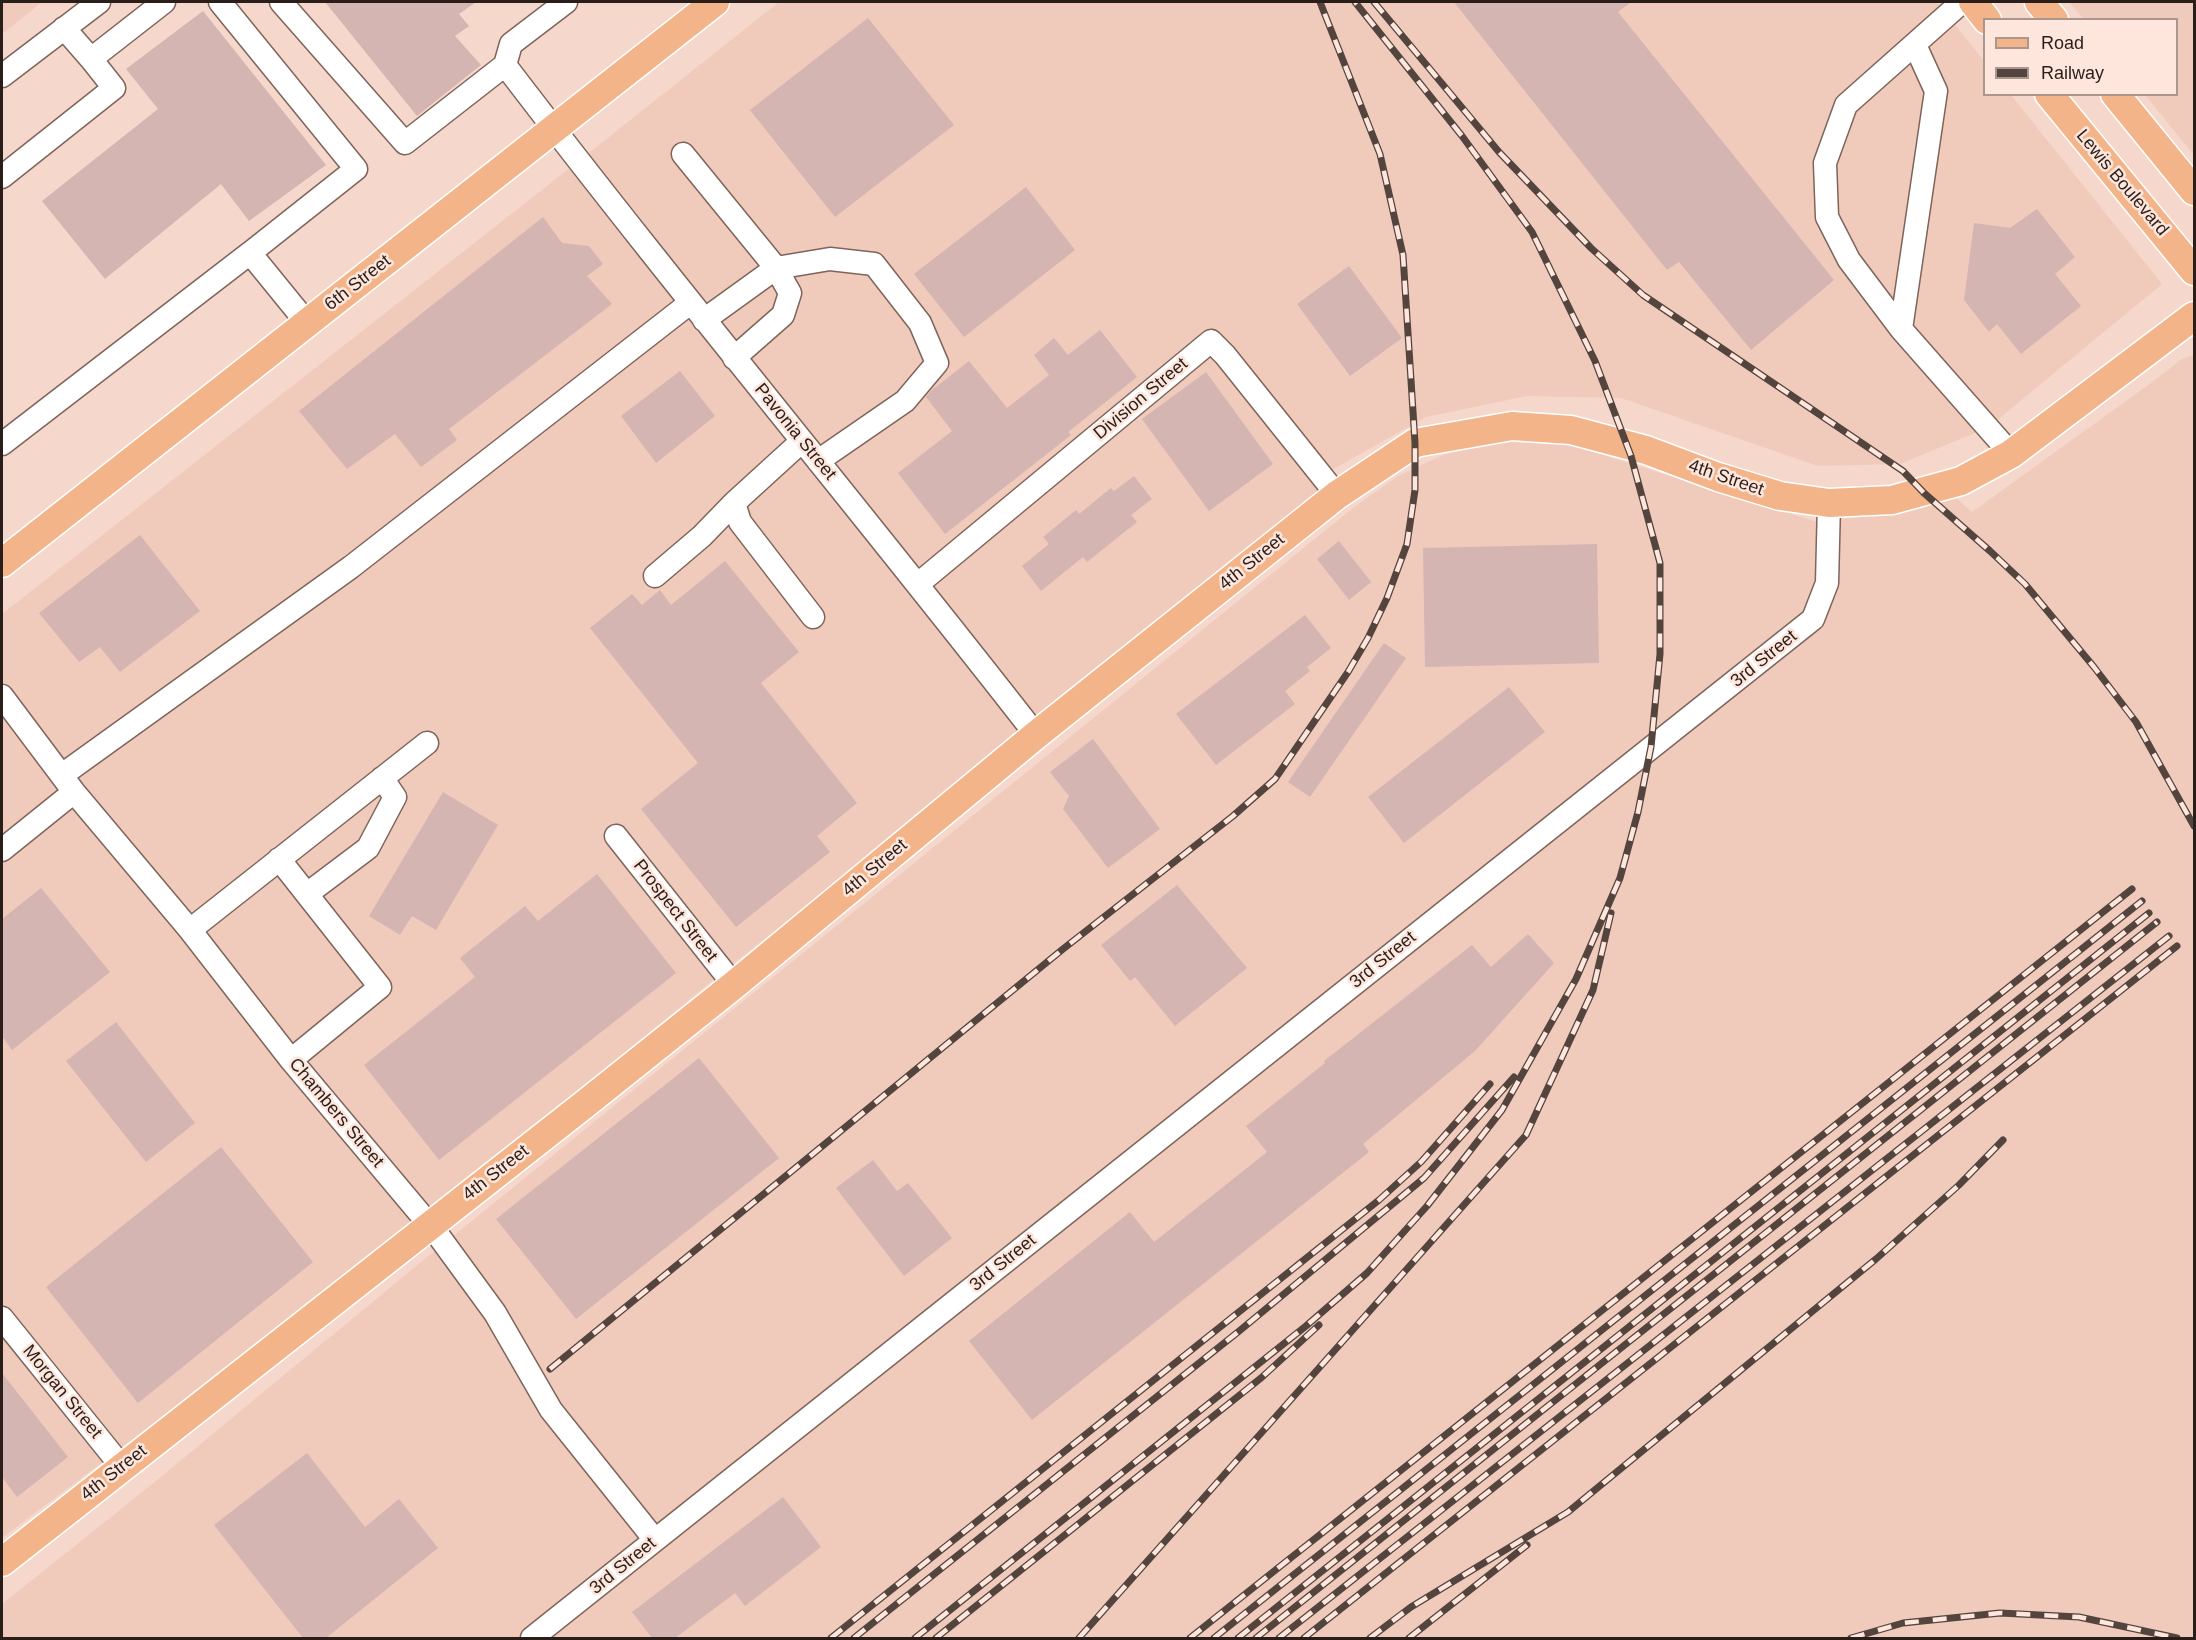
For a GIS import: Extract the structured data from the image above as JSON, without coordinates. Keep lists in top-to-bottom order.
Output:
{
  "streets": {
    "main road": ["Lewis Boulevard", "6th Street", "4th Street"],
    "street": [
      "Division Street",
      "Pavonia Street",
      "3rd Street",
      "Prospect Street",
      "Chambers Street",
      "Morgan Street"
    ]
  },
  "crossings": [
    ["6th Street", "Pavonia Street"],
    ["Division Street", "Pavonia Street"],
    ["Division Street", "4th Street"],
    ["Pavonia Street", "4th Street"],
    ["4th Street", "3rd Street"],
    ["4th Street", "Prospect Street"],
    ["4th Street", "Chambers Street"],
    ["4th Street", "Morgan Street"],
    ["3rd Street", "Chambers Street"]
  ],
  "legend": ["Road", "Railway"]
}
